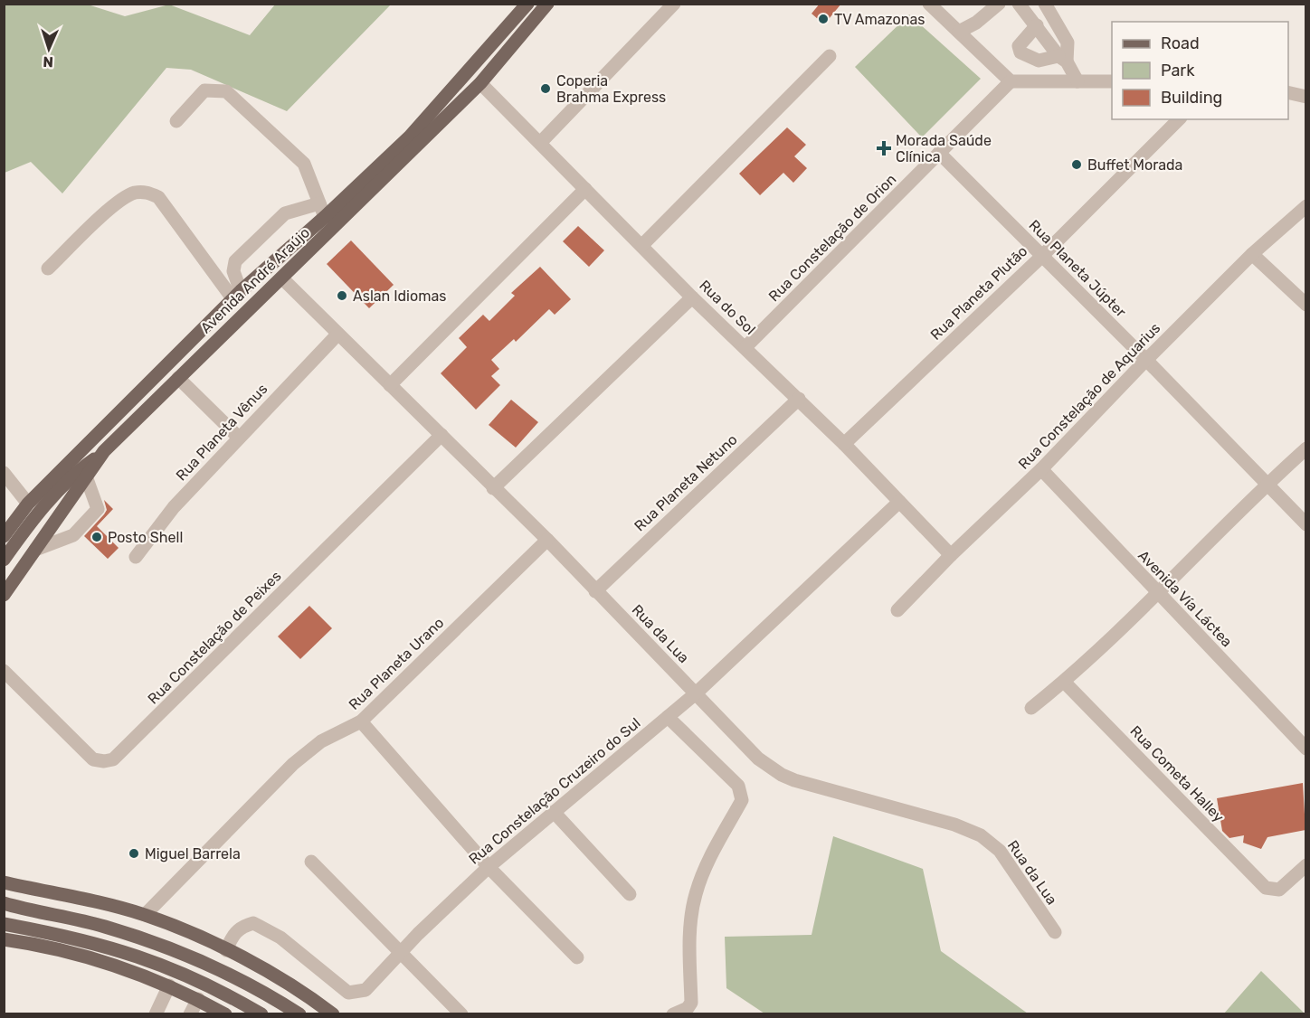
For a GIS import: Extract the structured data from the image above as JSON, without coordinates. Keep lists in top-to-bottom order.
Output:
{
  "streets": {
    "main road": ["Avenida André Araújo"],
    "street": [
      "Rua Constelação de Orion",
      "Rua Planeta Júpter",
      "Rua Planeta Plutão",
      "Rua do Sol",
      "Rua Constelação de Aquarius",
      "Rua Planeta Vênus",
      "Rua Planeta Netuno",
      "Avenida Vía Láctea",
      "Rua da Lua",
      "Rua Constelação de Peixes",
      "Rua Planeta Urano",
      "Rua Cometa Halley",
      "Rua Constelação Cruzeiro do Sul"
    ]
  },
  "crossings": [
    ["Rua Constelação de Orion", "Rua Planeta Júpter"],
    ["Rua Constelação de Orion", "Rua do Sol"],
    ["Rua Planeta Júpter", "Rua Planeta Plutão"],
    ["Rua Planeta Júpter", "Rua Constelação de Aquarius"],
    ["Avenida André Araújo", "Rua do Sol"],
    ["Avenida André Araújo", "Rua da Lua"],
    ["Rua Planeta Plutão", "Rua do Sol"],
    ["Rua do Sol", "Rua Constelação de Aquarius"],
    ["Rua do Sol", "Rua Planeta Netuno"],
    ["Rua do Sol", "Rua Constelação Cruzeiro do Sul"],
    ["Rua Constelação de Aquarius", "Avenida Vía Láctea"],
    ["Rua Planeta Vênus", "Rua da Lua"],
    ["Rua Planeta Netuno", "Rua da Lua"],
    ["Rua da Lua", "Rua Constelação de Peixes"],
    ["Rua da Lua", "Rua Planeta Urano"],
    ["Rua da Lua", "Rua Constelação Cruzeiro do Sul"]
  ],
  "places": {
    "other": [
      "TV Amazonas",
      "Coperia Brahma Express",
      "Buffet Morada",
      "Aslan Idiomas",
      "Posto Shell",
      "Miguel Barrela"
    ],
    "health": ["Morada Saúde Clínica"]
  },
  "legend": ["Road", "Park", "Building"],
  "north": "bottom"
}
